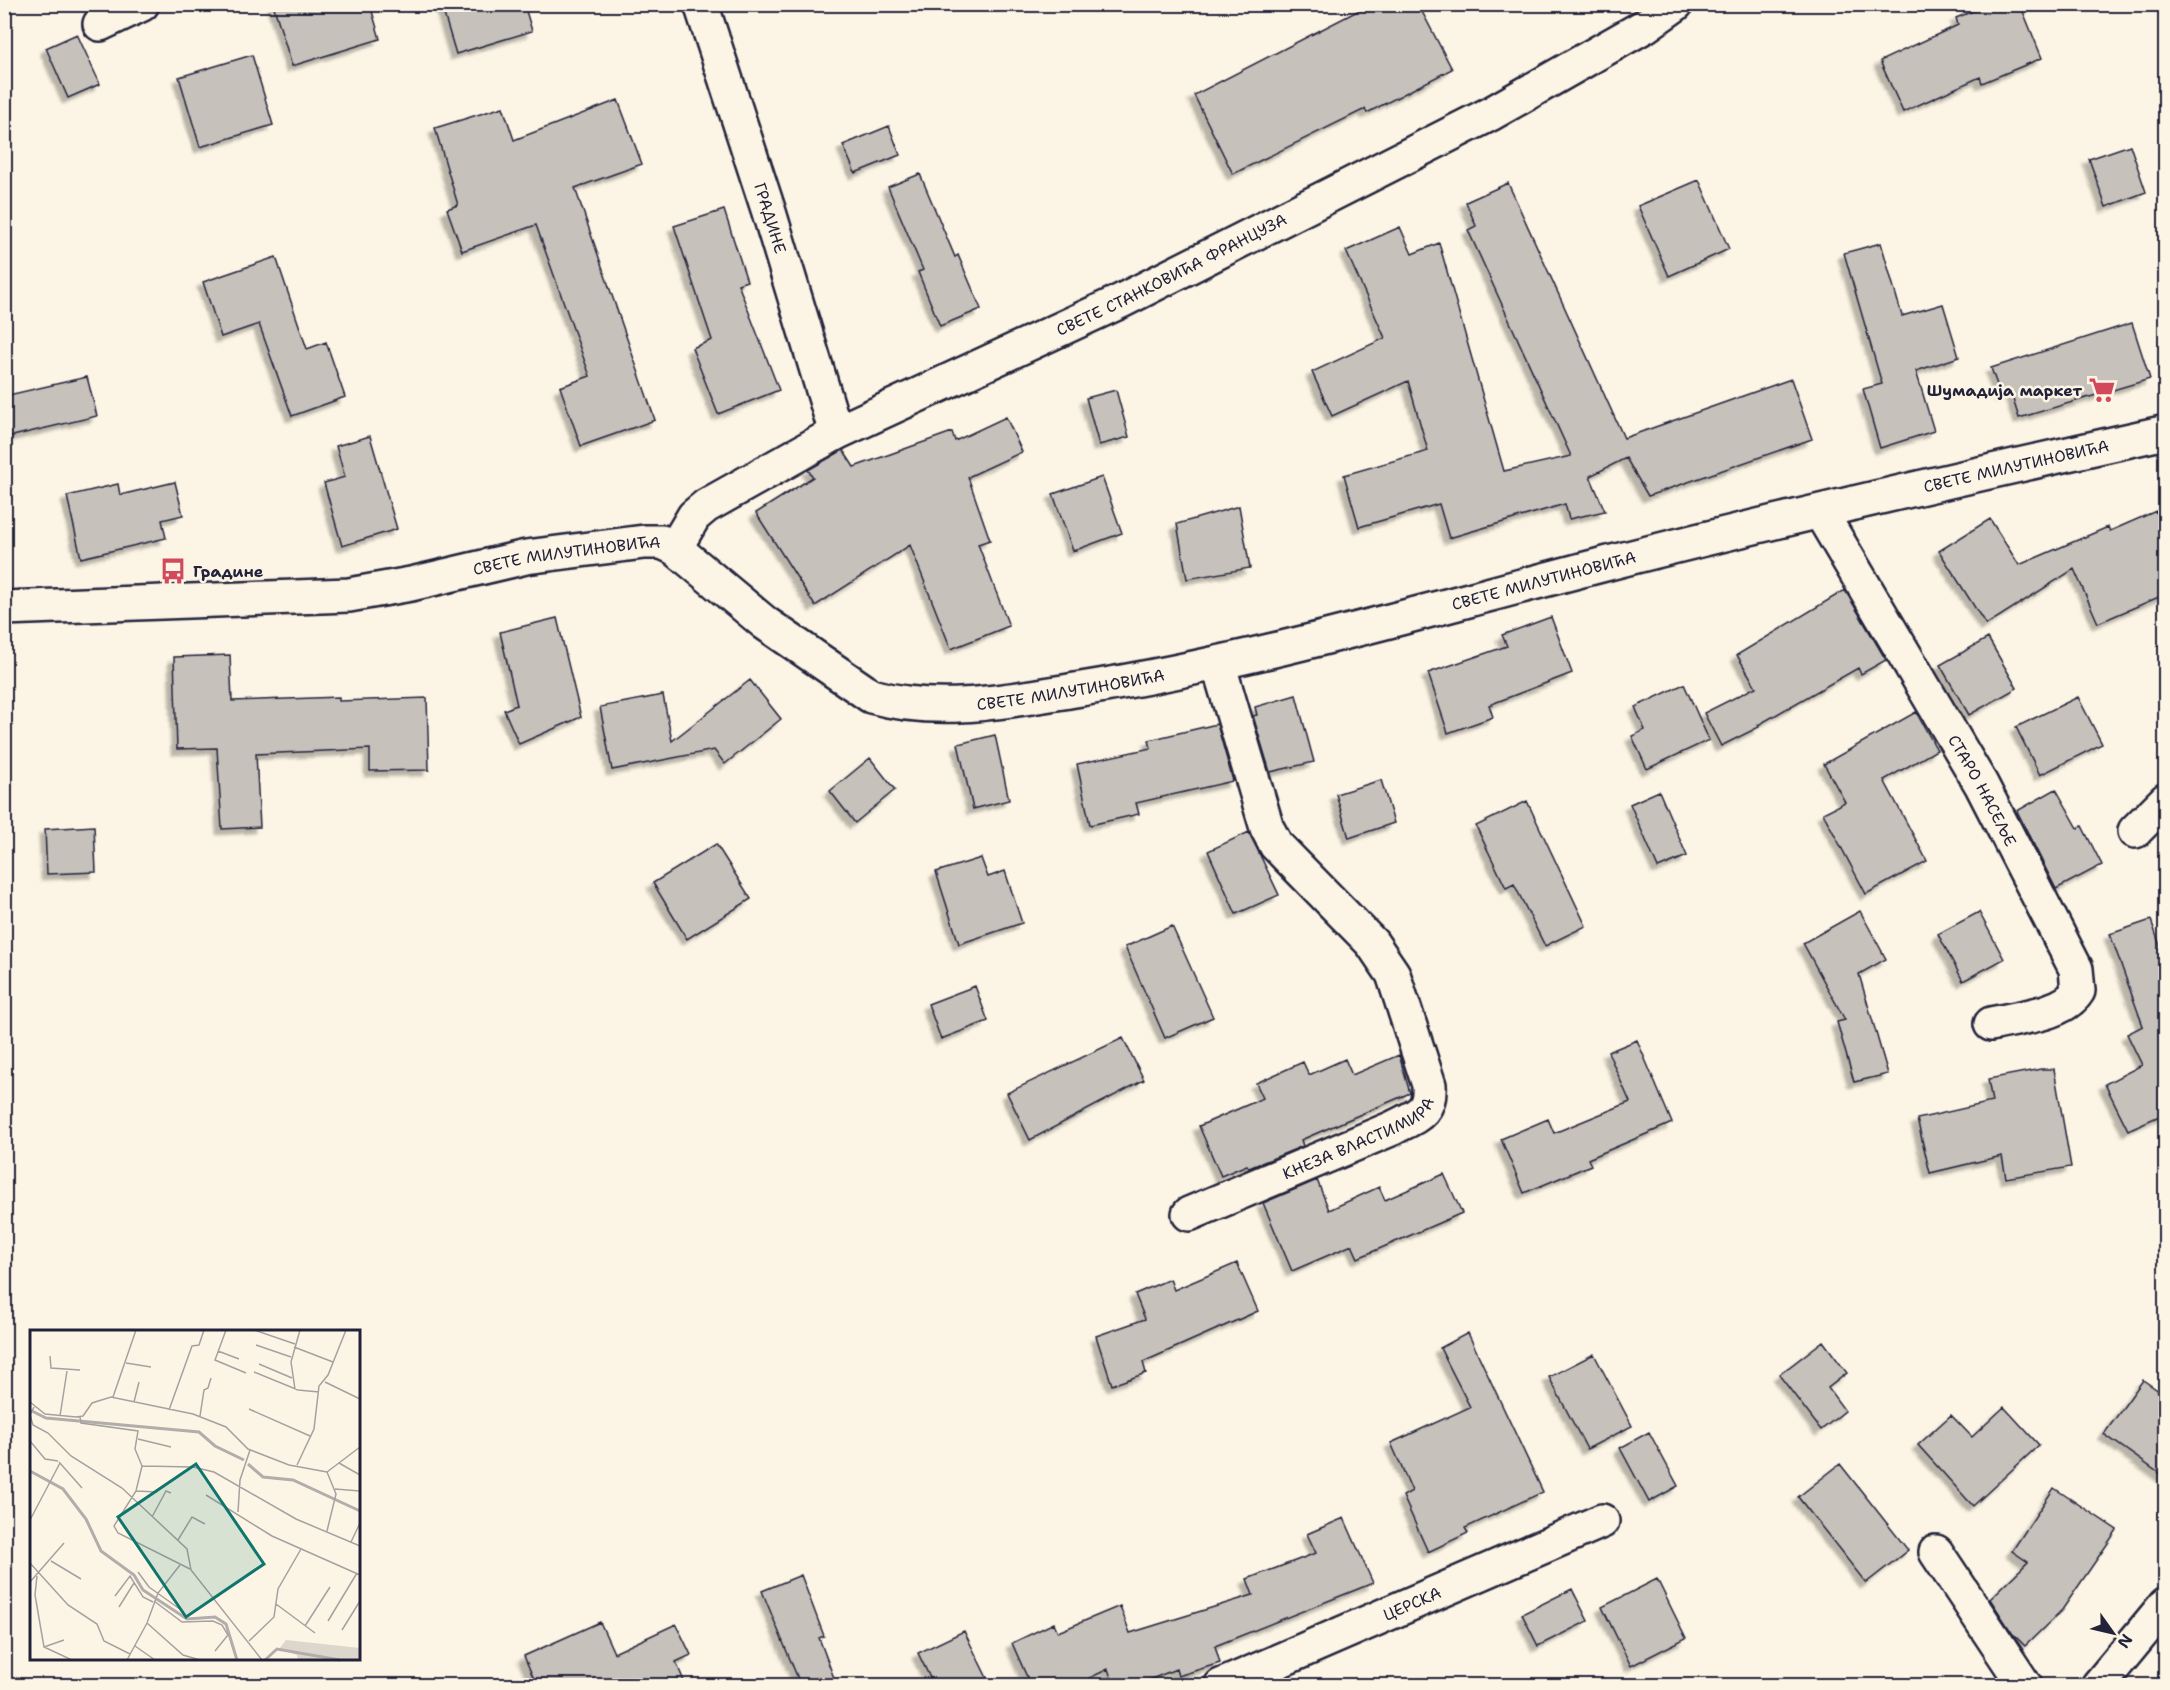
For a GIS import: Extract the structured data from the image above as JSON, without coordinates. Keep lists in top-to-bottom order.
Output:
{
  "streets": {
    "street": [
      "ГРАДИНЕ",
      "СВЕТЕ СТАНКОВИЋА ФРАНЦУЗА",
      "СВЕТЕ МИЛУТИНОВИЋА",
      "СТАРО НАСЕЉЕ",
      "КНЕЗА ВЛАСТИМИРА",
      "ЦЕРСКА"
    ]
  },
  "crossings": [
    ["ГРАДИНЕ", "СВЕТЕ СТАНКОВИЋА ФРАНЦУЗА"],
    ["СВЕТЕ СТАНКОВИЋА ФРАНЦУЗА", "СВЕТЕ МИЛУТИНОВИЋА"],
    ["СВЕТЕ МИЛУТИНОВИЋА", "СТАРО НАСЕЉЕ"],
    ["СВЕТЕ МИЛУТИНОВИЋА", "КНЕЗА ВЛАСТИМИРА"]
  ],
  "places": {
    "supermarket": ["Шумадија маркет"],
    "bus stop": ["Градине"]
  },
  "north": "bottom right"
}
